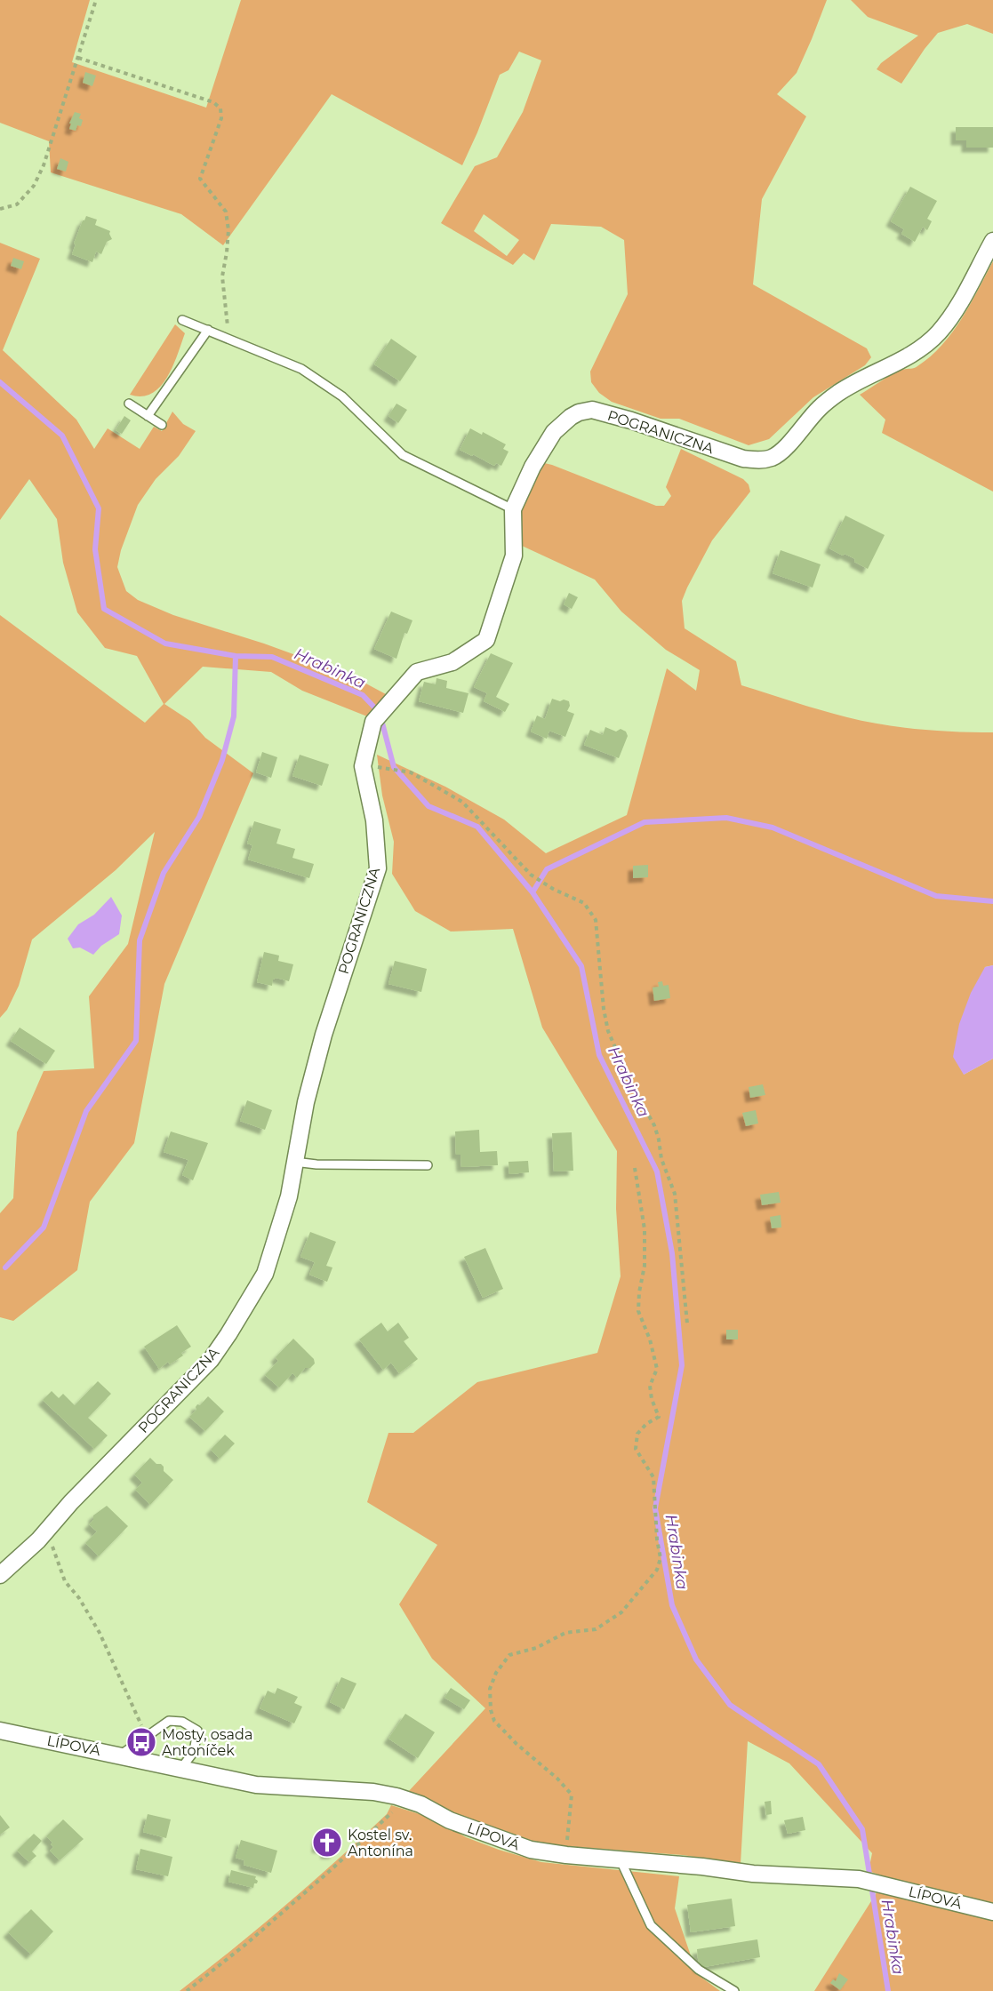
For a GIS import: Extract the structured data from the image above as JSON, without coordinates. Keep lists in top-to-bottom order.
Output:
{
  "streets": {
    "street": ["POGRANICZNA", "LÍPOVÁ"]
  },
  "water": ["Hrabinka"],
  "places": {
    "bus stop": ["Mosty, osada Antoníček"],
    "church": ["Kostel sv. Antonína"]
  }
}
